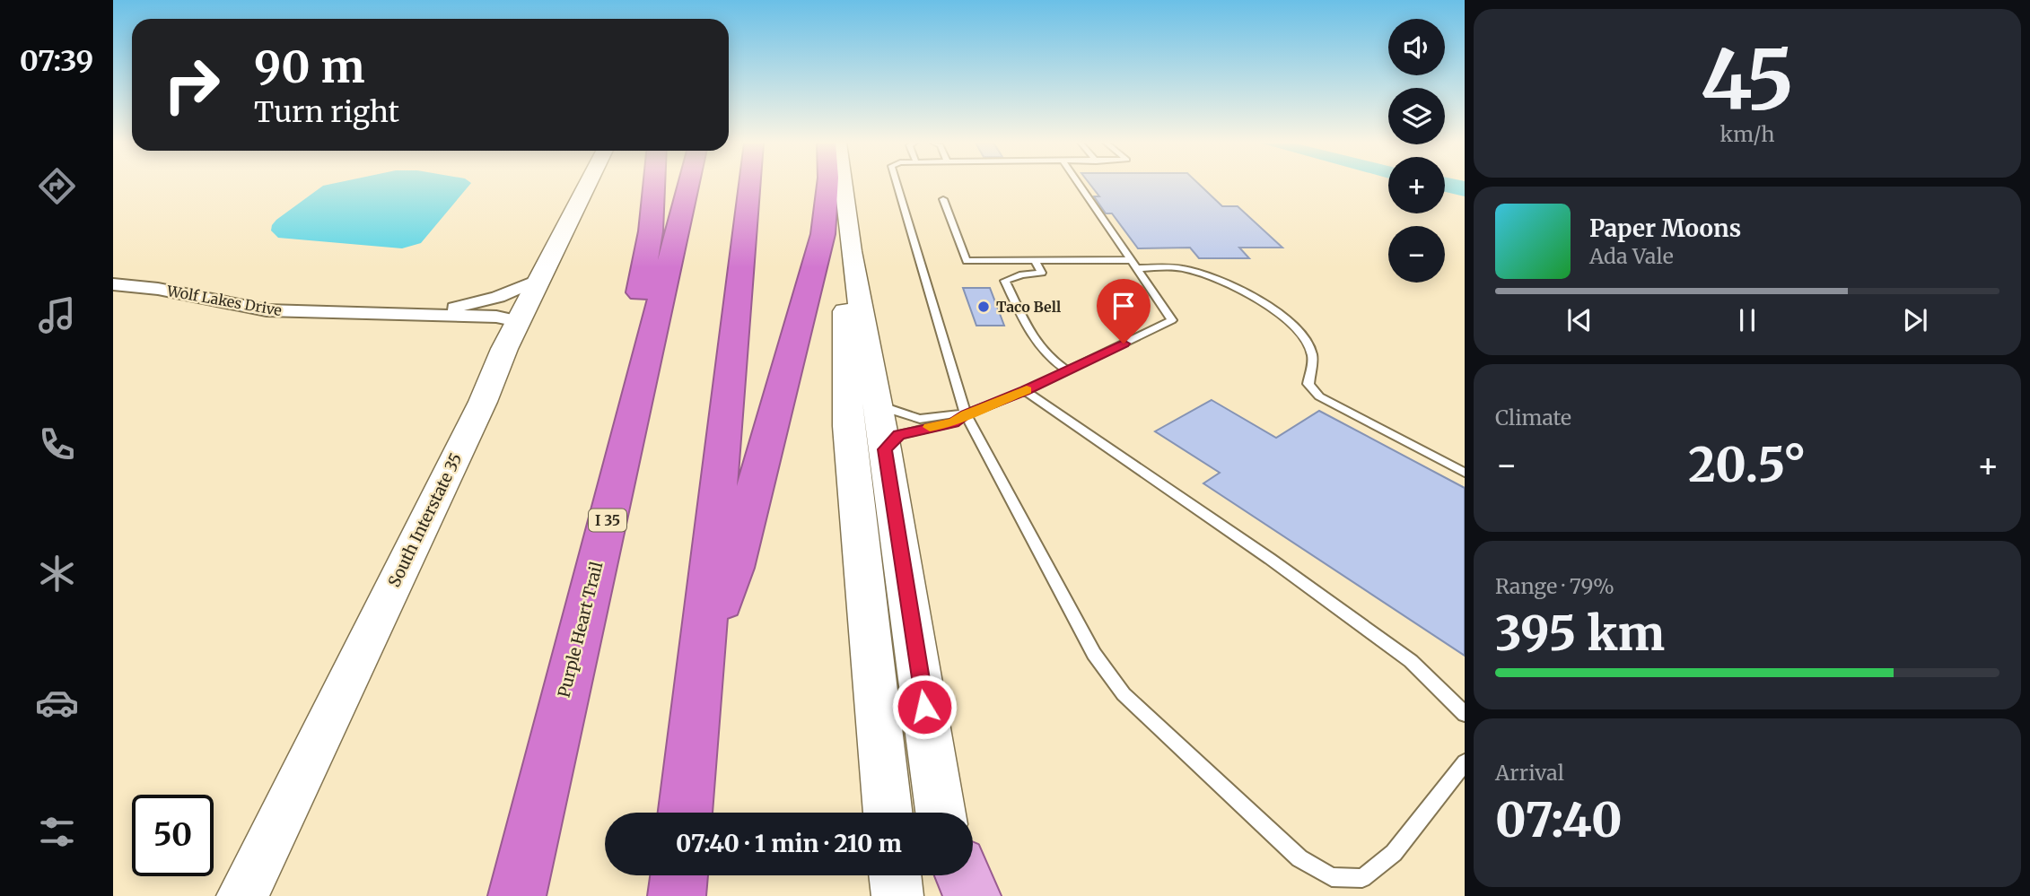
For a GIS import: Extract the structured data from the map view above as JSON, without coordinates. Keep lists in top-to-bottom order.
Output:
{
  "streets": {
    "highway": ["I 35", "Purple Heart Trail"],
    "main road": ["South Interstate 35"],
    "street": ["Wolf Lakes Drive"]
  },
  "crossings": [
    ["Wolf Lakes Drive", "South Interstate 35"]
  ],
  "places": ["Taco Bell"],
  "page": {
    "tabs": "07:39",
    "tile": [
      ["45", "km/h"],
      "Climate",
      ["Range · 79%", "395 km"],
      ["Arrival", "07:40"]
    ],
    "map_buttons": ["+", "−"],
    "turn": ["90 m", "Turn right"],
    "song": ["Paper Moons", "Ada Vale"],
    "heat": ["−", "20.5°", "+"],
    "limit": "50",
    "trip": "07:40 · 1 min · 210 m"
  }
}
